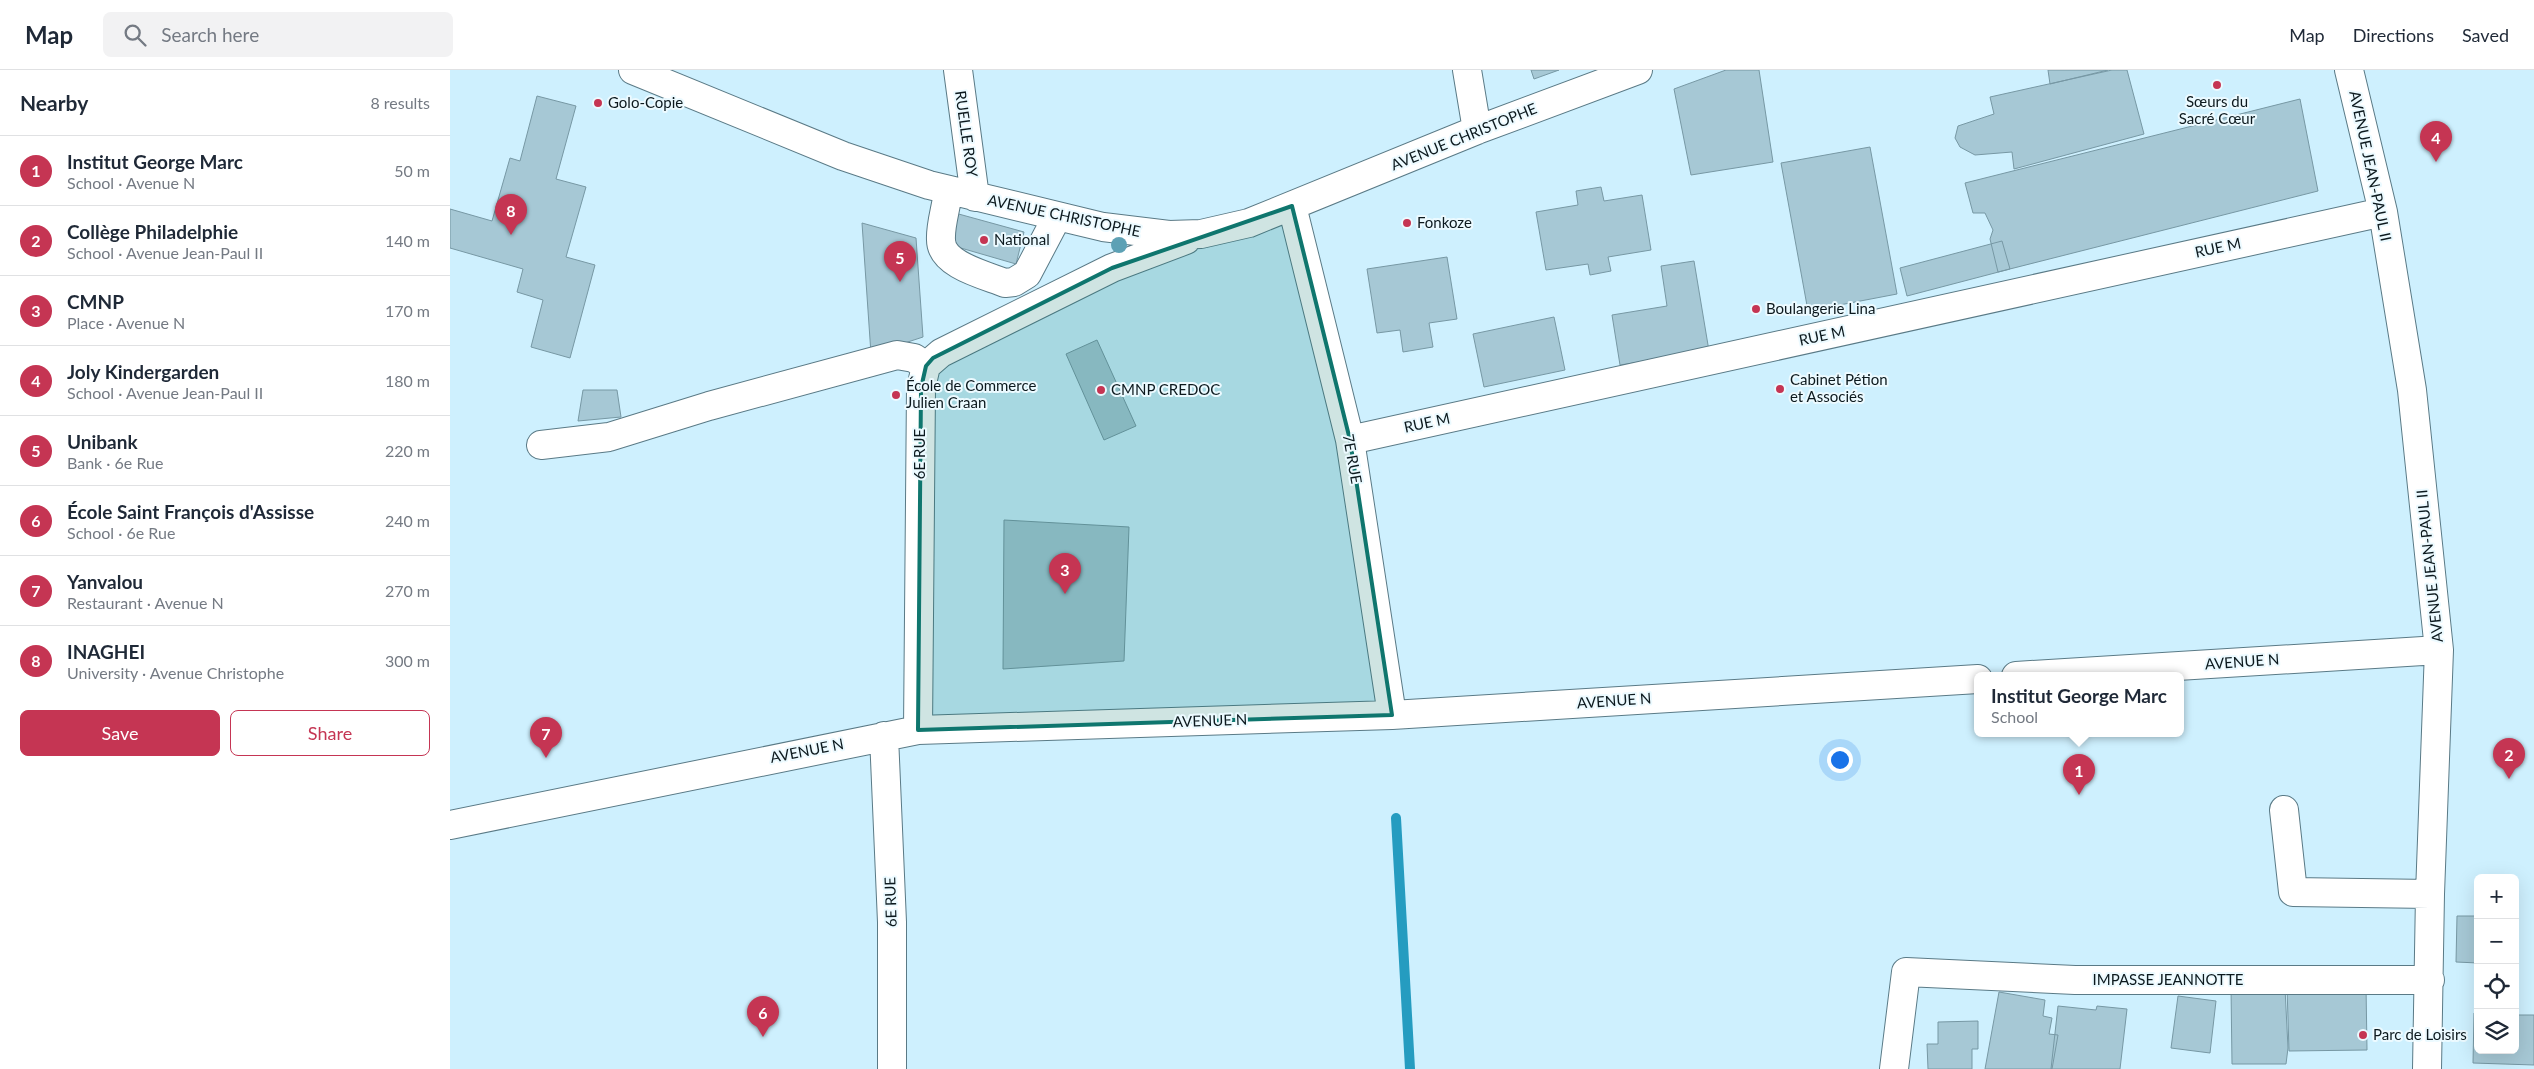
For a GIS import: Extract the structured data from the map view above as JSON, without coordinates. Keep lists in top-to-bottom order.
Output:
{
  "streets": {
    "street": [
      "RUELLE ROY",
      "AVENUE CHRISTOPHE",
      "AVENUE JEAN-PAUL II",
      "RUE M",
      "6E RUE",
      "7E RUE",
      "AVENUE N",
      "IMPASSE JEANNOTTE"
    ]
  },
  "crossings": [
    ["RUELLE ROY", "AVENUE CHRISTOPHE"],
    ["AVENUE CHRISTOPHE", "7E RUE"],
    ["AVENUE JEAN-PAUL II", "RUE M"],
    ["AVENUE JEAN-PAUL II", "AVENUE N"],
    ["AVENUE JEAN-PAUL II", "IMPASSE JEANNOTTE"],
    ["RUE M", "7E RUE"],
    ["6E RUE", "AVENUE N"],
    ["7E RUE", "AVENUE N"]
  ],
  "places": [
    "Sœurs du Sacré Cœur",
    "Golo-Copie",
    "Fonkoze",
    "National",
    "Boulangerie Lina",
    "Cabinet Pétion et Associés",
    "CMNP CREDOC",
    "École de Commerce Julien Craan",
    "Parc de Loisirs"
  ],
  "page": {
    "header": "Map",
    "search": "Search here",
    "nav": ["Map", "Directions", "Saved"],
    "heading": ["Nearby", "8 results"],
    "pins": [
      "4",
      "8",
      "5",
      "3",
      "7",
      "2",
      "1",
      "6"
    ],
    "list": [
      {
        "mark": "1",
        "name": "Institut George Marc",
        "note": "School · Avenue N",
        "value": "50 m"
      },
      {
        "mark": "2",
        "name": "Collège Philadelphie",
        "note": "School · Avenue Jean-Paul II",
        "value": "140 m"
      },
      {
        "mark": "3",
        "name": "CMNP",
        "note": "Place · Avenue N",
        "value": "170 m"
      },
      {
        "mark": "4",
        "name": "Joly Kindergarden",
        "note": "School · Avenue Jean-Paul II",
        "value": "180 m"
      },
      {
        "mark": "5",
        "name": "Unibank",
        "note": "Bank · 6e Rue",
        "value": "220 m"
      },
      {
        "mark": "6",
        "name": "École Saint François d'Assisse",
        "note": "School · 6e Rue",
        "value": "240 m"
      },
      {
        "mark": "7",
        "name": "Yanvalou",
        "note": "Restaurant · Avenue N",
        "value": "270 m"
      },
      {
        "mark": "8",
        "name": "INAGHEI",
        "note": "University · Avenue Christophe",
        "value": "300 m"
      }
    ],
    "popup": ["Institut George Marc", "School"],
    "buttons": ["Save", "Share"],
    "map_buttons": ["+", "−"]
  }
}
